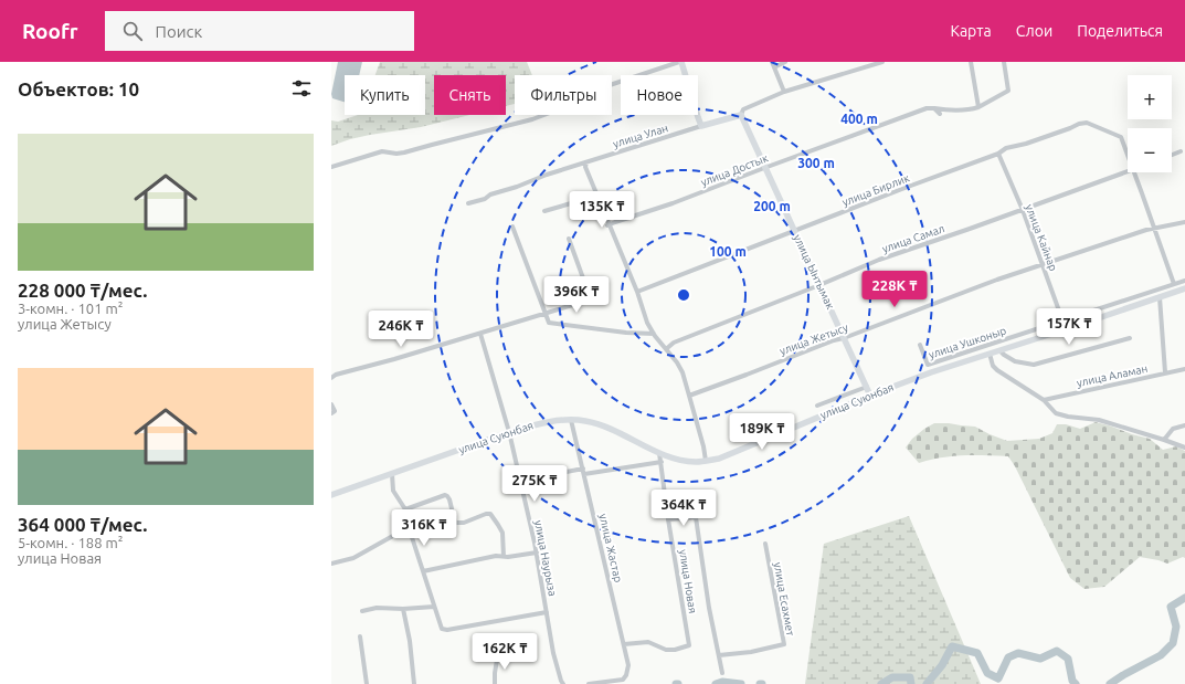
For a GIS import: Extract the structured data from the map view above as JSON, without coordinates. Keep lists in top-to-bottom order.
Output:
{
  "streets": {
    "main road": ["улица Ынтымак", "улица Суюнбая"],
    "street": [
      "улица Улан",
      "улица Достык",
      "улица Бирлик",
      "улица Кайнар",
      "улица Самал",
      "улица Жетысу",
      "улица Ушконыр",
      "улица Аламан",
      "улица Жастар",
      "улица Наурыза",
      "улица Новая",
      "улица Есахмет"
    ]
  },
  "crossings": [
    ["улица Достык", "улица Ынтымак"],
    ["улица Бирлик", "улица Кайнар"],
    ["улица Бирлик", "улица Ынтымак"],
    ["улица Кайнар", "улица Самал"],
    ["улица Кайнар", "улица Жетысу"],
    ["улица Кайнар", "улица Ушконыр"],
    ["улица Кайнар", "улица Суюнбая"],
    ["улица Самал", "улица Ынтымак"],
    ["улица Ынтымак", "улица Жетысу"],
    ["улица Ынтымак", "улица Суюнбая"],
    ["улица Суюнбая", "улица Жастар"],
    ["улица Суюнбая", "улица Наурыза"],
    ["улица Суюнбая", "улица Новая"],
    ["улица Жастар", "улица Новая"]
  ],
  "page": {
    "header": "Roofr",
    "search": "Поиск",
    "nav": ["Карта", "Слои", "Поделиться"],
    "heading": "Объектов: 10",
    "map_buttons": ["+", "−"],
    "chip": [
      "Купить",
      "Снять",
      "Фильтры",
      "Новое"
    ],
    "list": [
      {
        "name": "228 000 ₸/мес.",
        "note": "3-комн. · 101 m² · улица Жетысу"
      },
      {
        "name": "364 000 ₸/мес.",
        "note": "5-комн. · 188 m² · улица Новая"
      }
    ],
    "price": [
      "135K ₸",
      "228K ₸",
      "396K ₸",
      "157K ₸",
      "246K ₸",
      "189K ₸",
      "275K ₸",
      "364K ₸",
      "316K ₸",
      "162K ₸"
    ]
  },
  "rings": [
    "400 m",
    "300 m",
    "200 m",
    "100 m"
  ]
}
